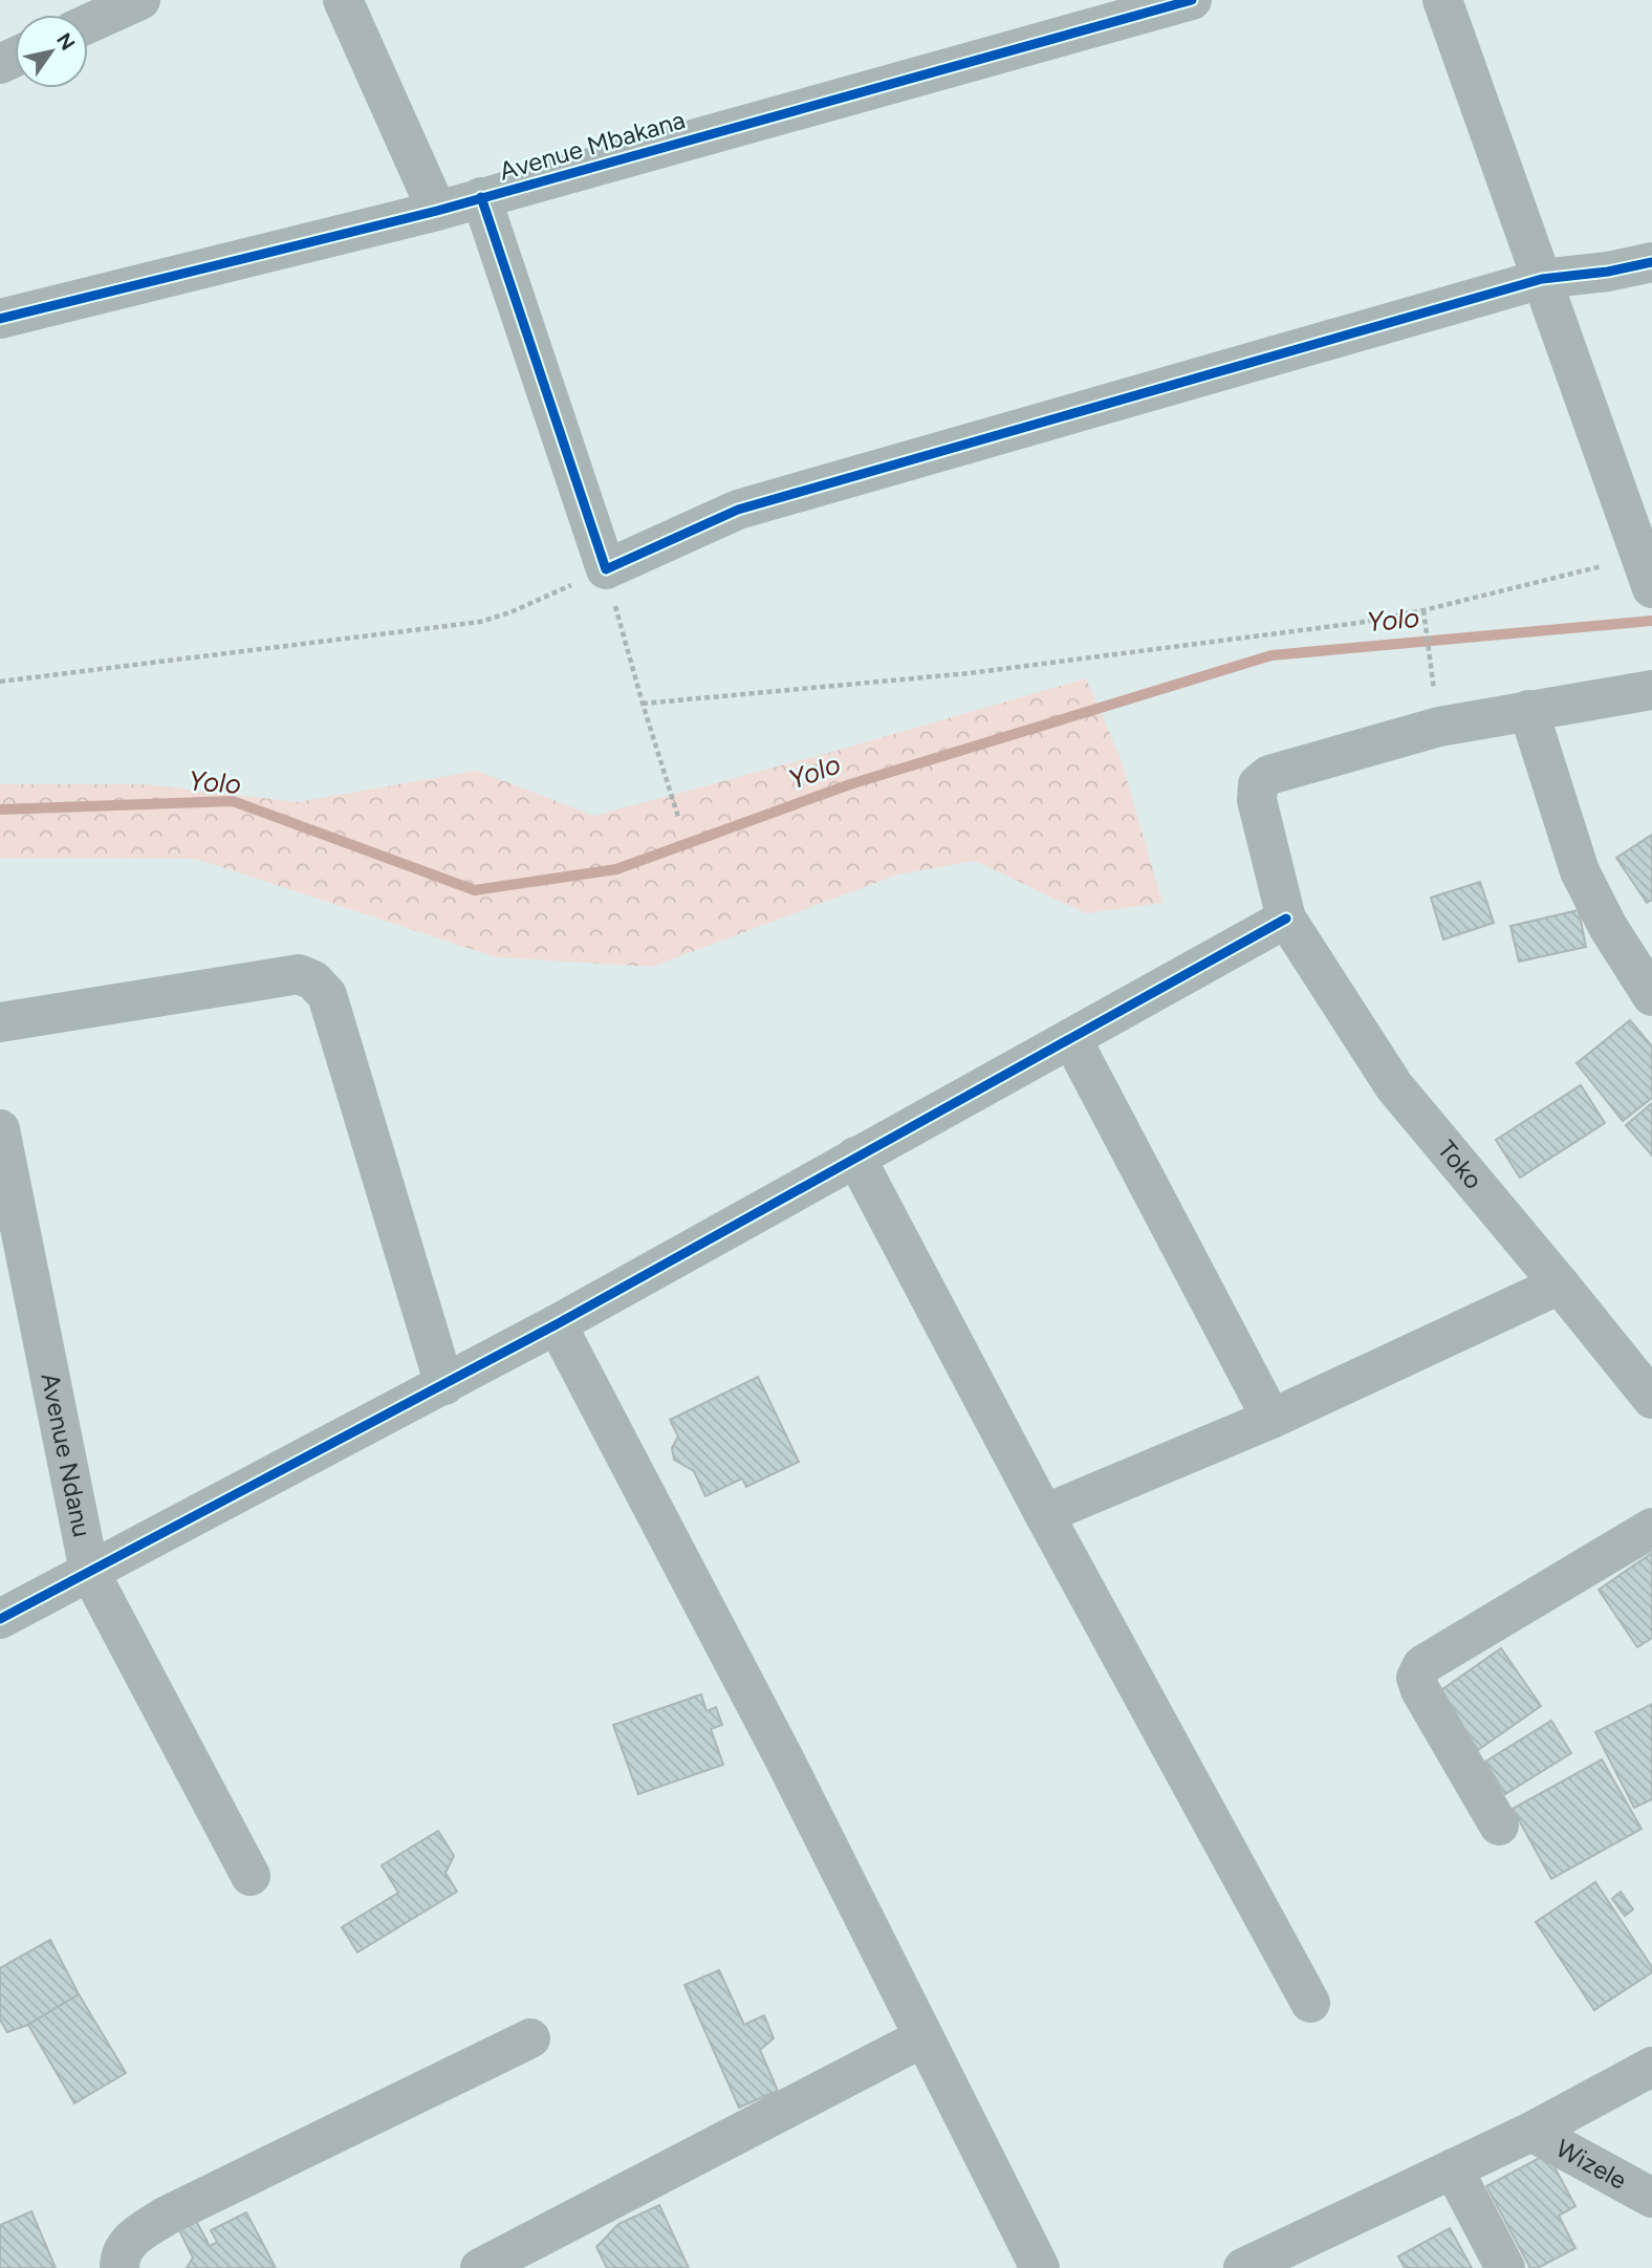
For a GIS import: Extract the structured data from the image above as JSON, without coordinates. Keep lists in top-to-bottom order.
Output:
{
  "streets": {
    "street": [
      "Avenue Mbakana",
      "Toko",
      "Avenue Ndanu",
      "Wizele"
    ]
  },
  "water": ["Yolo"],
  "north": "top right"
}
